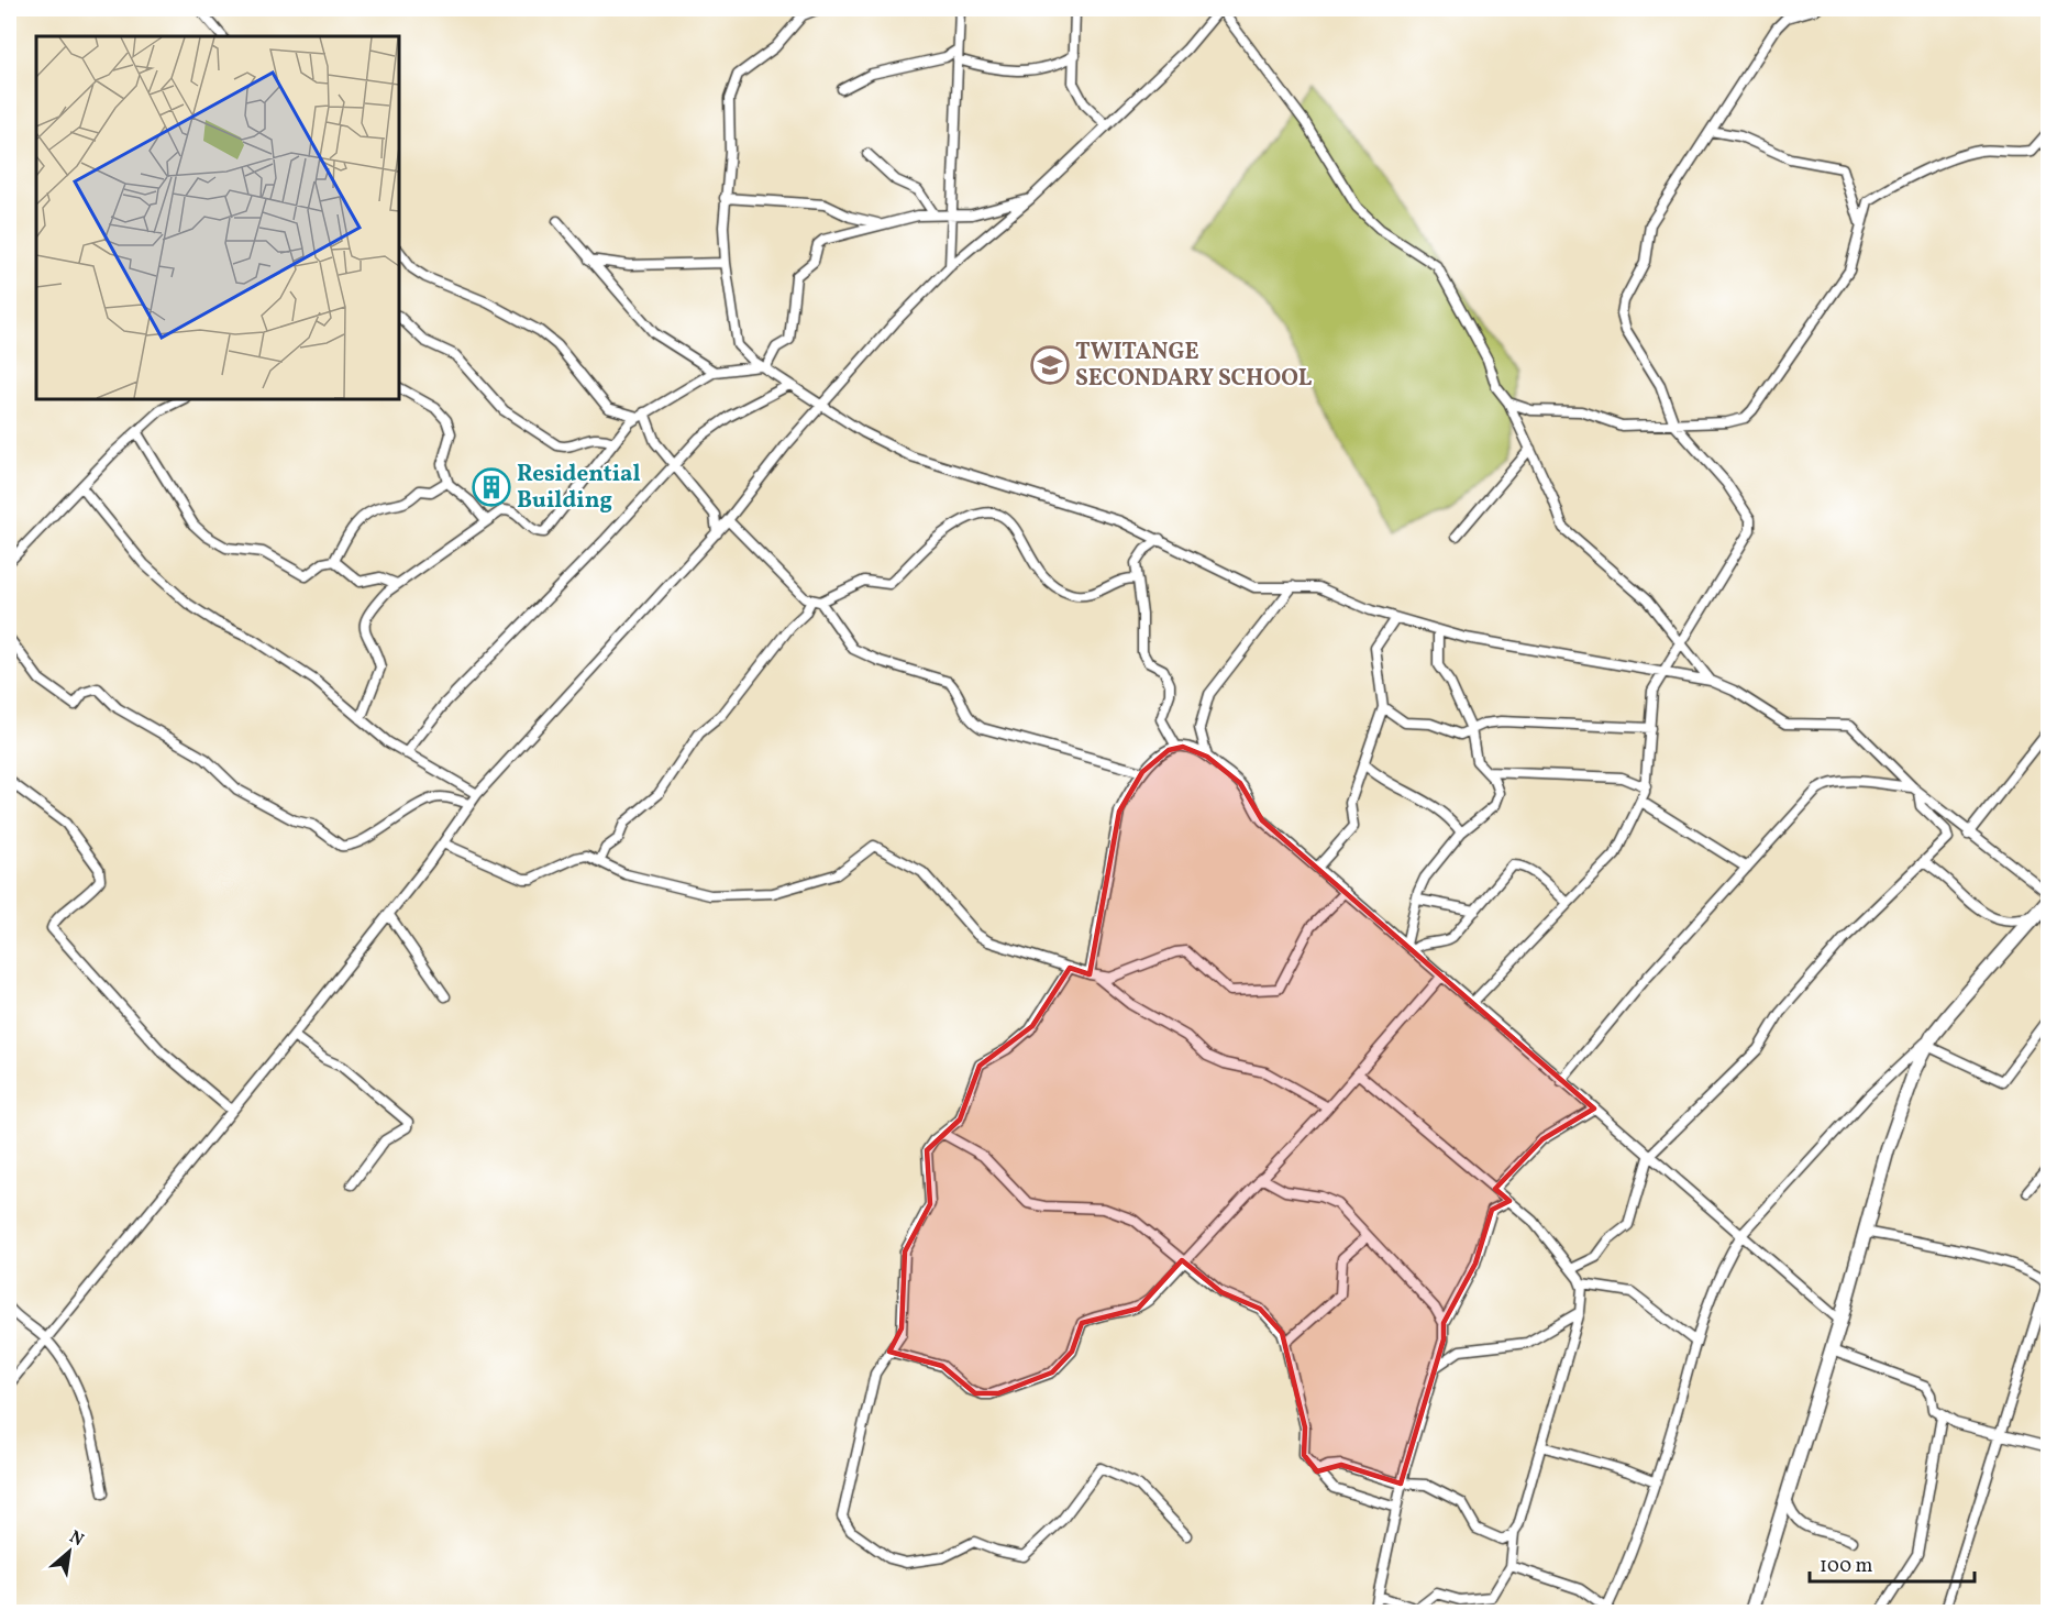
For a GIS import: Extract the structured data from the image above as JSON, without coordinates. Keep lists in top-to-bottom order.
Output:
{
  "places": {
    "school or university": ["TWITANGE SECONDARY SCHOOL"],
    "building": ["Residential Building"]
  },
  "scale_bar": "100 m",
  "north": "top right"
}
